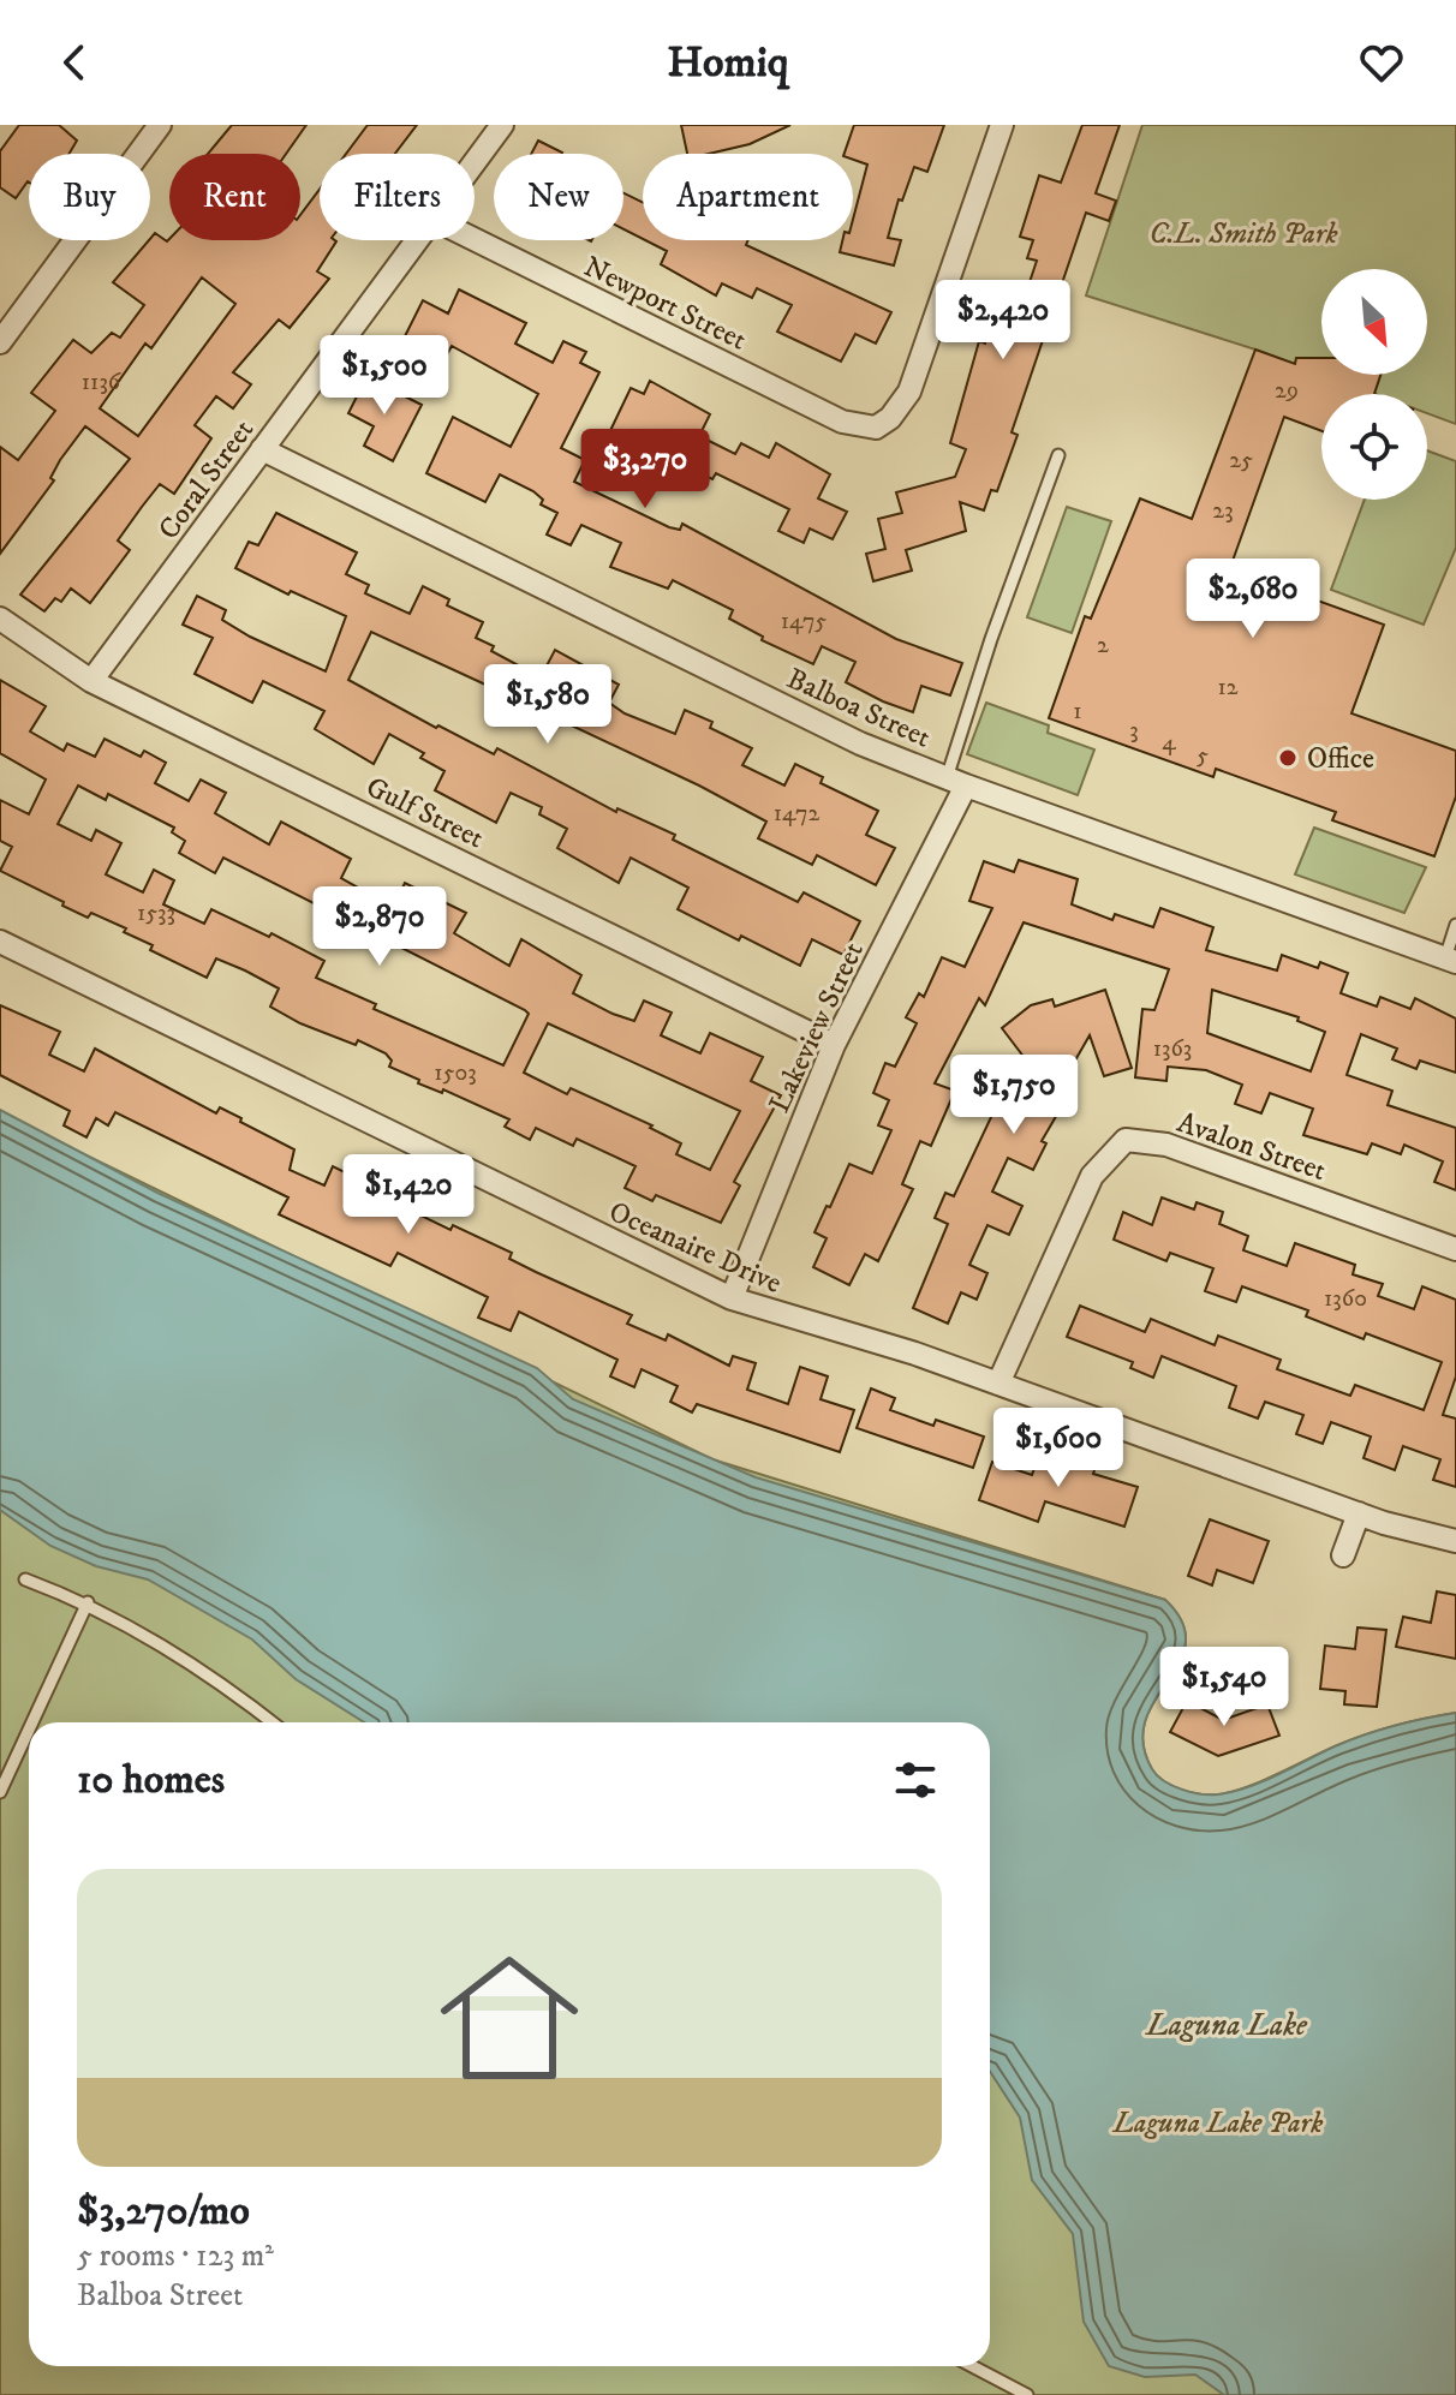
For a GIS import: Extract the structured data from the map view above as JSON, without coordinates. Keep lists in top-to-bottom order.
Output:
{
  "streets": {
    "street": [
      "Newport Street",
      "Coral Street",
      "Balboa Street",
      "Gulf Street",
      "Lakeview Street",
      "Avalon Street",
      "Oceanaire Drive"
    ]
  },
  "crossings": [
    ["Coral Street", "Balboa Street"],
    ["Coral Street", "Gulf Street"],
    ["Balboa Street", "Lakeview Street"],
    ["Gulf Street", "Lakeview Street"],
    ["Lakeview Street", "Oceanaire Drive"],
    ["Avalon Street", "Oceanaire Drive"]
  ],
  "water": ["Laguna Lake"],
  "parks": ["C.L. Smith Park", "Laguna Lake Park"],
  "places": ["Office"],
  "house_numbers": [
    "1136",
    "29",
    "25",
    "23",
    "1475",
    "2",
    "12",
    "1",
    "3",
    "4",
    "5",
    "1472",
    "1533",
    "1363",
    "1503",
    "1360"
  ],
  "north": "bottom right",
  "page": {
    "header": "Homiq",
    "chip": [
      "Buy",
      "Rent",
      "Filters",
      "New",
      "Apartment"
    ],
    "price": [
      "$2,420",
      "$1,500",
      "$3,270",
      "$2,680",
      "$1,580",
      "$2,870",
      "$1,750",
      "$1,420",
      "$1,600",
      "$1,540"
    ],
    "heading": "10 homes",
    "list": [
      {
        "name": "$3,270/mo",
        "note": "5 rooms · 123 m² · Balboa Street"
      }
    ]
  }
}
